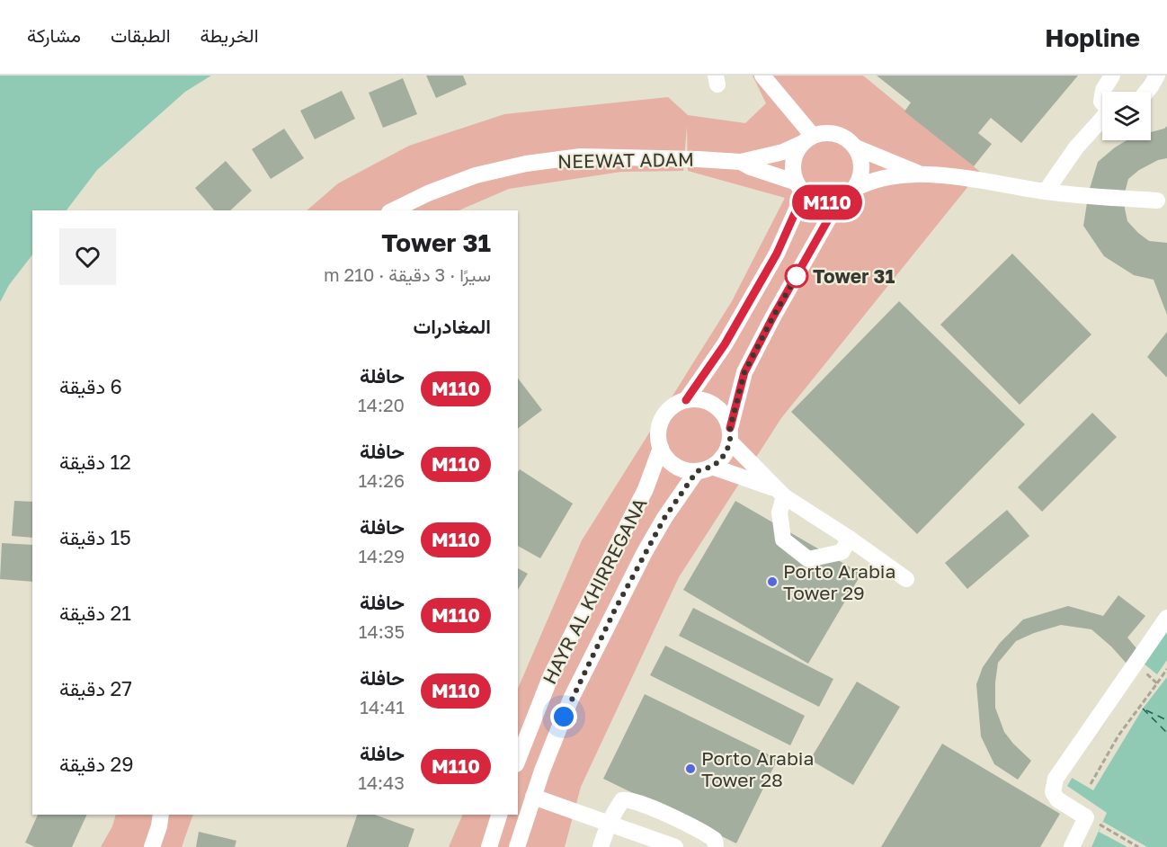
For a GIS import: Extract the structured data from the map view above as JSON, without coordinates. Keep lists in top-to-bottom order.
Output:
{
  "streets": {
    "street": ["NEEWAT ADAM", "HAYR AL KHIRREGANA"]
  },
  "places": ["Tower 31", "Porto Arabia Tower 29", "Porto Arabia Tower 28"],
  "lines": ["bus line M110"],
  "page": {
    "header": "Hopline",
    "nav": ["الخريطة", "الطبقات", "مشاركة"],
    "on_map": "M110",
    "heading": [
      ["Tower 31", "سيرًا · 3 دقيقة · 210 m"],
      "المغادرات"
    ],
    "list": [
      {
        "mark": "M110",
        "name": "حافلة",
        "note": "14:20",
        "value": "6 دقيقة"
      },
      {
        "mark": "M110",
        "name": "حافلة",
        "note": "14:26",
        "value": "12 دقيقة"
      },
      {
        "mark": "M110",
        "name": "حافلة",
        "note": "14:29",
        "value": "15 دقيقة"
      },
      {
        "mark": "M110",
        "name": "حافلة",
        "note": "14:35",
        "value": "21 دقيقة"
      },
      {
        "mark": "M110",
        "name": "حافلة",
        "note": "14:41",
        "value": "27 دقيقة"
      },
      {
        "mark": "M110",
        "name": "حافلة",
        "note": "14:43",
        "value": "29 دقيقة"
      }
    ]
  }
}
